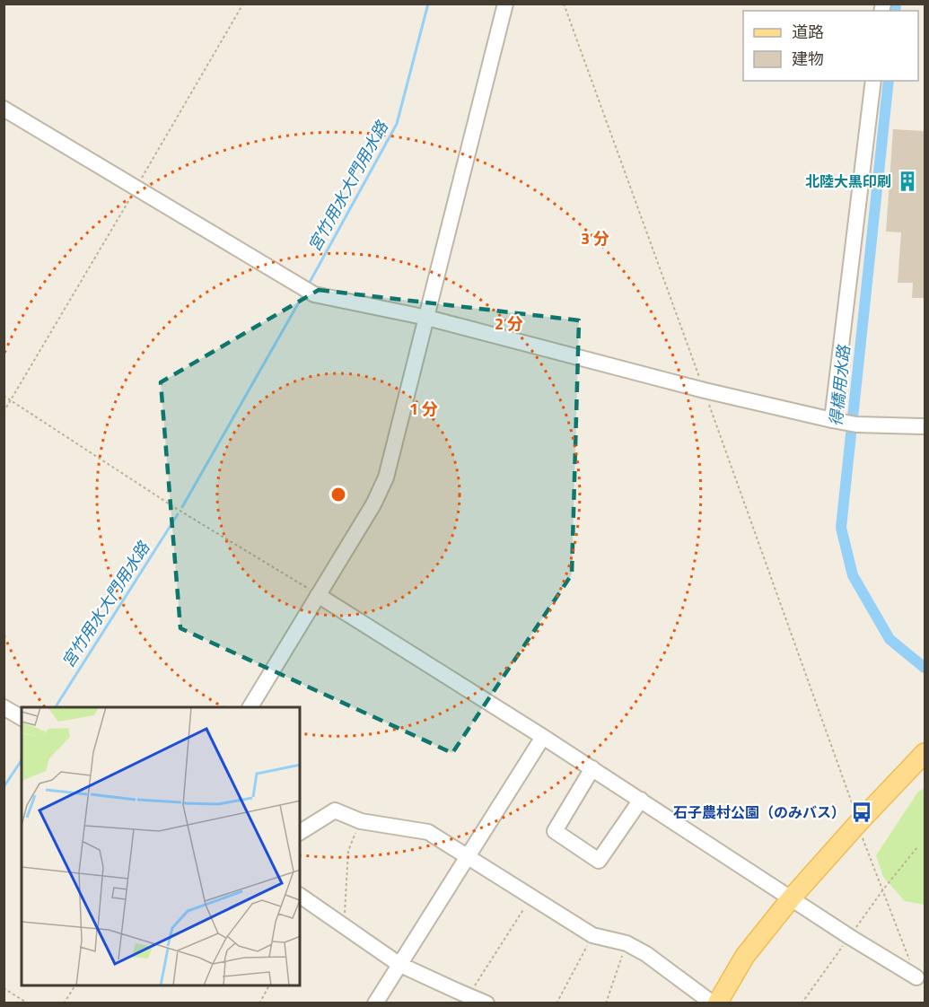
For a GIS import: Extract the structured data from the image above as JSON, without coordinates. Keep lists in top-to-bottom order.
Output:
{
  "water": ["宮竹用水大門用水路", "得橋用水路"],
  "places": {
    "building": ["北陸大黒印刷"],
    "bus stop": ["石子農村公園（のみバス）"]
  },
  "legend": ["道路", "建物"],
  "rings": ["3 分", "2 分", "1 分"]
}
